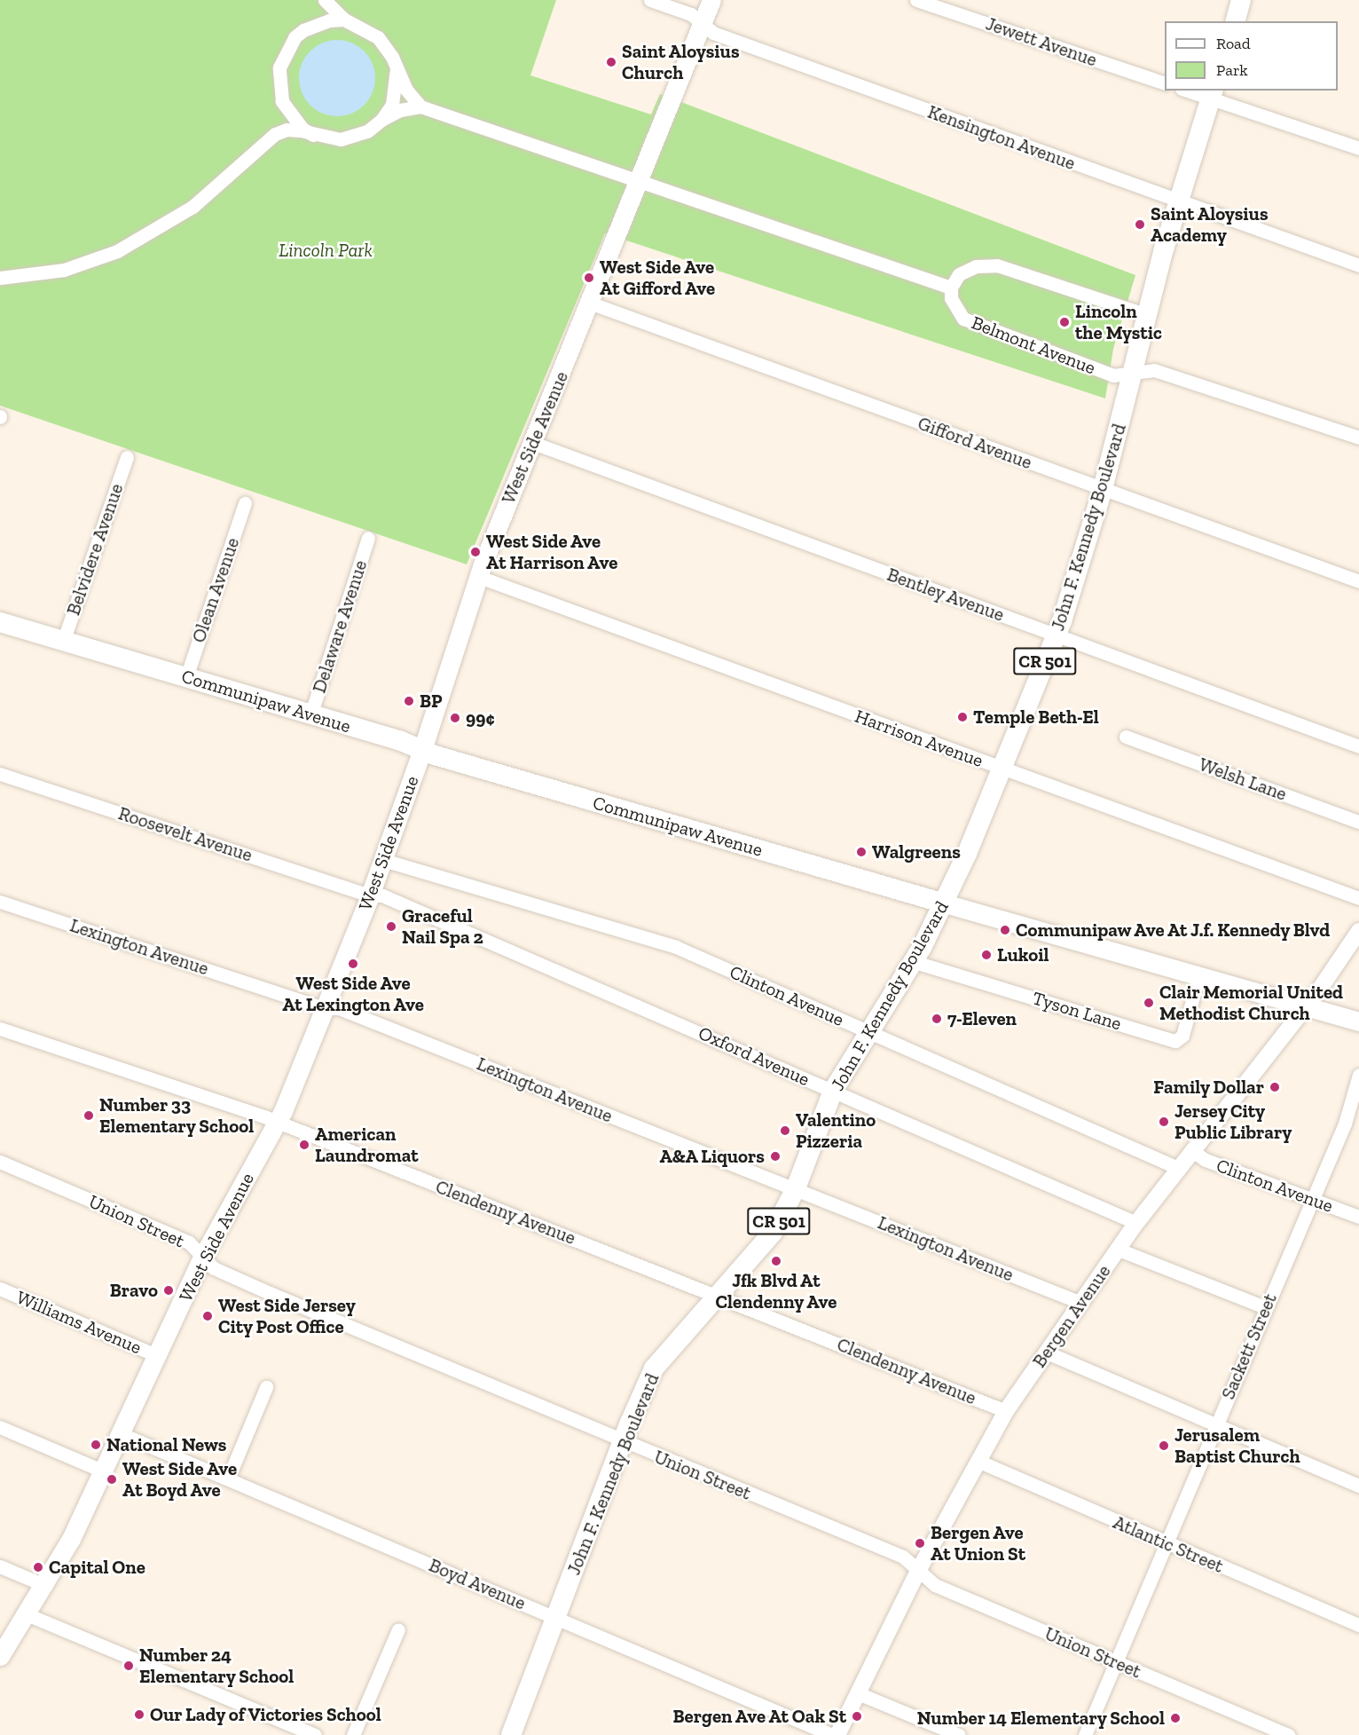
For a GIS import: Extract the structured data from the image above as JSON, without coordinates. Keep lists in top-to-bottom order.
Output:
{
  "streets": {
    "main road": [
      "West Side Avenue",
      "John F. Kennedy Boulevard",
      "CR 501",
      "Communipaw Avenue"
    ],
    "street": [
      "Jewett Avenue",
      "Kensington Avenue",
      "Belmont Avenue",
      "Gifford Avenue",
      "Belvidere Avenue",
      "Olean Avenue",
      "Bentley Avenue",
      "Delaware Avenue",
      "Harrison Avenue",
      "Welsh Lane",
      "Roosevelt Avenue",
      "Lexington Avenue",
      "Clinton Avenue",
      "Tyson Lane",
      "Oxford Avenue",
      "Clendenny Avenue",
      "Union Street",
      "Bergen Avenue",
      "Williams Avenue",
      "Sackett Street",
      "Atlantic Street",
      "Boyd Avenue"
    ]
  },
  "crossings": [
    ["Kensington Avenue", "West Side Avenue"],
    ["Kensington Avenue", "John F. Kennedy Boulevard"],
    ["Belmont Avenue", "John F. Kennedy Boulevard"],
    ["West Side Avenue", "Gifford Avenue"],
    ["West Side Avenue", "Bentley Avenue"],
    ["West Side Avenue", "Communipaw Avenue"],
    ["West Side Avenue", "Harrison Avenue"],
    ["West Side Avenue", "Roosevelt Avenue"],
    ["West Side Avenue", "Lexington Avenue"],
    ["West Side Avenue", "Clinton Avenue"],
    ["West Side Avenue", "Oxford Avenue"],
    ["West Side Avenue", "Clendenny Avenue"],
    ["West Side Avenue", "Union Street"],
    ["West Side Avenue", "Williams Avenue"],
    ["West Side Avenue", "Boyd Avenue"],
    ["Gifford Avenue", "John F. Kennedy Boulevard"],
    ["John F. Kennedy Boulevard", "Bentley Avenue"],
    ["John F. Kennedy Boulevard", "Communipaw Avenue"],
    ["John F. Kennedy Boulevard", "Harrison Avenue"],
    ["John F. Kennedy Boulevard", "Lexington Avenue"],
    ["John F. Kennedy Boulevard", "Clinton Avenue"],
    ["John F. Kennedy Boulevard", "Tyson Lane"],
    ["John F. Kennedy Boulevard", "Oxford Avenue"],
    ["John F. Kennedy Boulevard", "Clendenny Avenue"],
    ["John F. Kennedy Boulevard", "Union Street"],
    ["John F. Kennedy Boulevard", "Boyd Avenue"],
    ["Belvidere Avenue", "Communipaw Avenue"],
    ["Olean Avenue", "Communipaw Avenue"],
    ["Delaware Avenue", "Communipaw Avenue"],
    ["Communipaw Avenue", "Tyson Lane"],
    ["Communipaw Avenue", "Bergen Avenue"],
    ["Roosevelt Avenue", "Oxford Avenue"],
    ["Lexington Avenue", "Bergen Avenue"],
    ["Clinton Avenue", "Bergen Avenue"],
    ["Clinton Avenue", "Sackett Street"],
    ["Oxford Avenue", "Bergen Avenue"],
    ["Clendenny Avenue", "Bergen Avenue"],
    ["Union Street", "Bergen Avenue"],
    ["Union Street", "Sackett Street"],
    ["Bergen Avenue", "Atlantic Street"],
    ["Sackett Street", "Atlantic Street"]
  ],
  "parks": ["Lincoln Park"],
  "places": [
    "Saint Aloysius Church",
    "Saint Aloysius Academy",
    "West Side Ave At Gifford Ave",
    "Lincoln the Mystic",
    "West Side Ave At Harrison Ave",
    "BP",
    "Temple Beth-El",
    "99¢",
    "Walgreens",
    "Graceful Nail Spa 2",
    "Communipaw Ave At J.f. Kennedy Blvd",
    "Lukoil",
    "West Side Ave At Lexington Ave",
    "Clair Memorial United Methodist Church",
    "7-Eleven",
    "Family Dollar",
    "Number 33 Elementary School",
    "Jersey City Public Library",
    "Valentino Pizzeria",
    "American Laundromat",
    "A&A Liquors",
    "Jfk Blvd At Clendenny Ave",
    "Bravo",
    "West Side Jersey City Post Office",
    "National News",
    "Jerusalem Baptist Church",
    "West Side Ave At Boyd Ave",
    "Bergen Ave At Union St",
    "Capital One",
    "Number 24 Elementary School",
    "Our Lady of Victories School",
    "Bergen Ave At Oak St",
    "Number 14 Elementary School"
  ],
  "legend": ["Road", "Park"]
}
